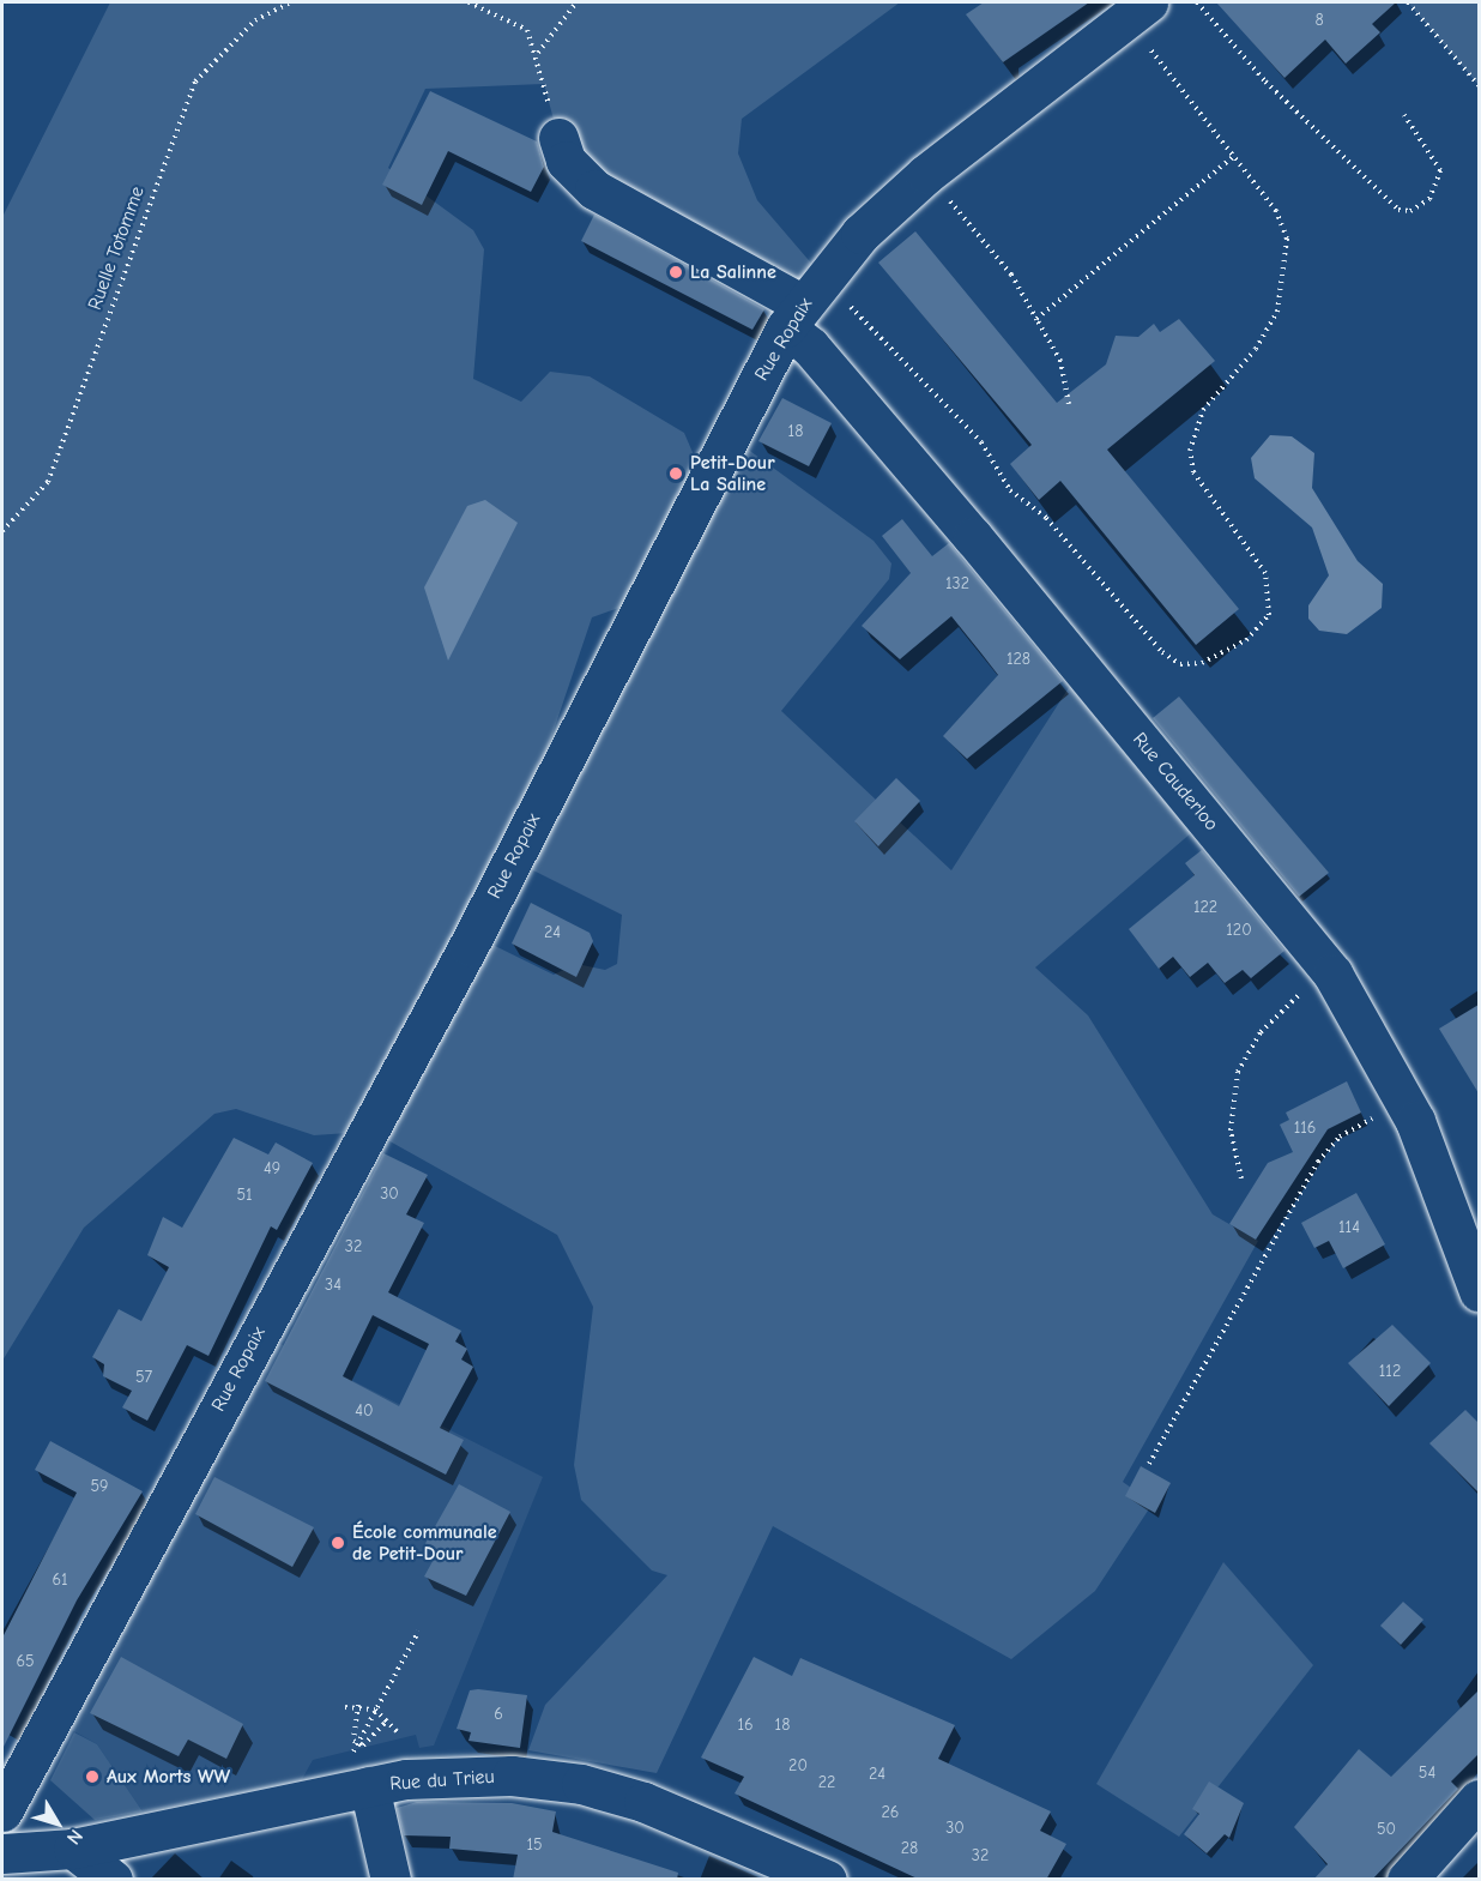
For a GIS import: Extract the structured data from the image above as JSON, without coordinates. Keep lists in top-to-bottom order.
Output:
{
  "streets": {
    "street": ["Rue Ropaix", "Rue Cauderloo", "Rue du Trieu"],
    "path": ["Ruelle Totomme"]
  },
  "crossings": [
    ["Rue Ropaix", "Rue Cauderloo"]
  ],
  "places": [
    "La Salinne",
    "Petit-Dour La Saline",
    "École communale de Petit-Dour",
    "Aux Morts WW"
  ],
  "house_numbers": [
    "8",
    "18",
    "132",
    "128",
    "122",
    "120",
    "24",
    "116",
    "49",
    "30",
    "51",
    "114",
    "32",
    "34",
    "112",
    "57",
    "40",
    "59",
    "61",
    "65",
    "6",
    "16",
    "18",
    "20",
    "54",
    "24",
    "22",
    "26",
    "30",
    "50",
    "15",
    "28",
    "32"
  ],
  "north": "bottom right"
}
